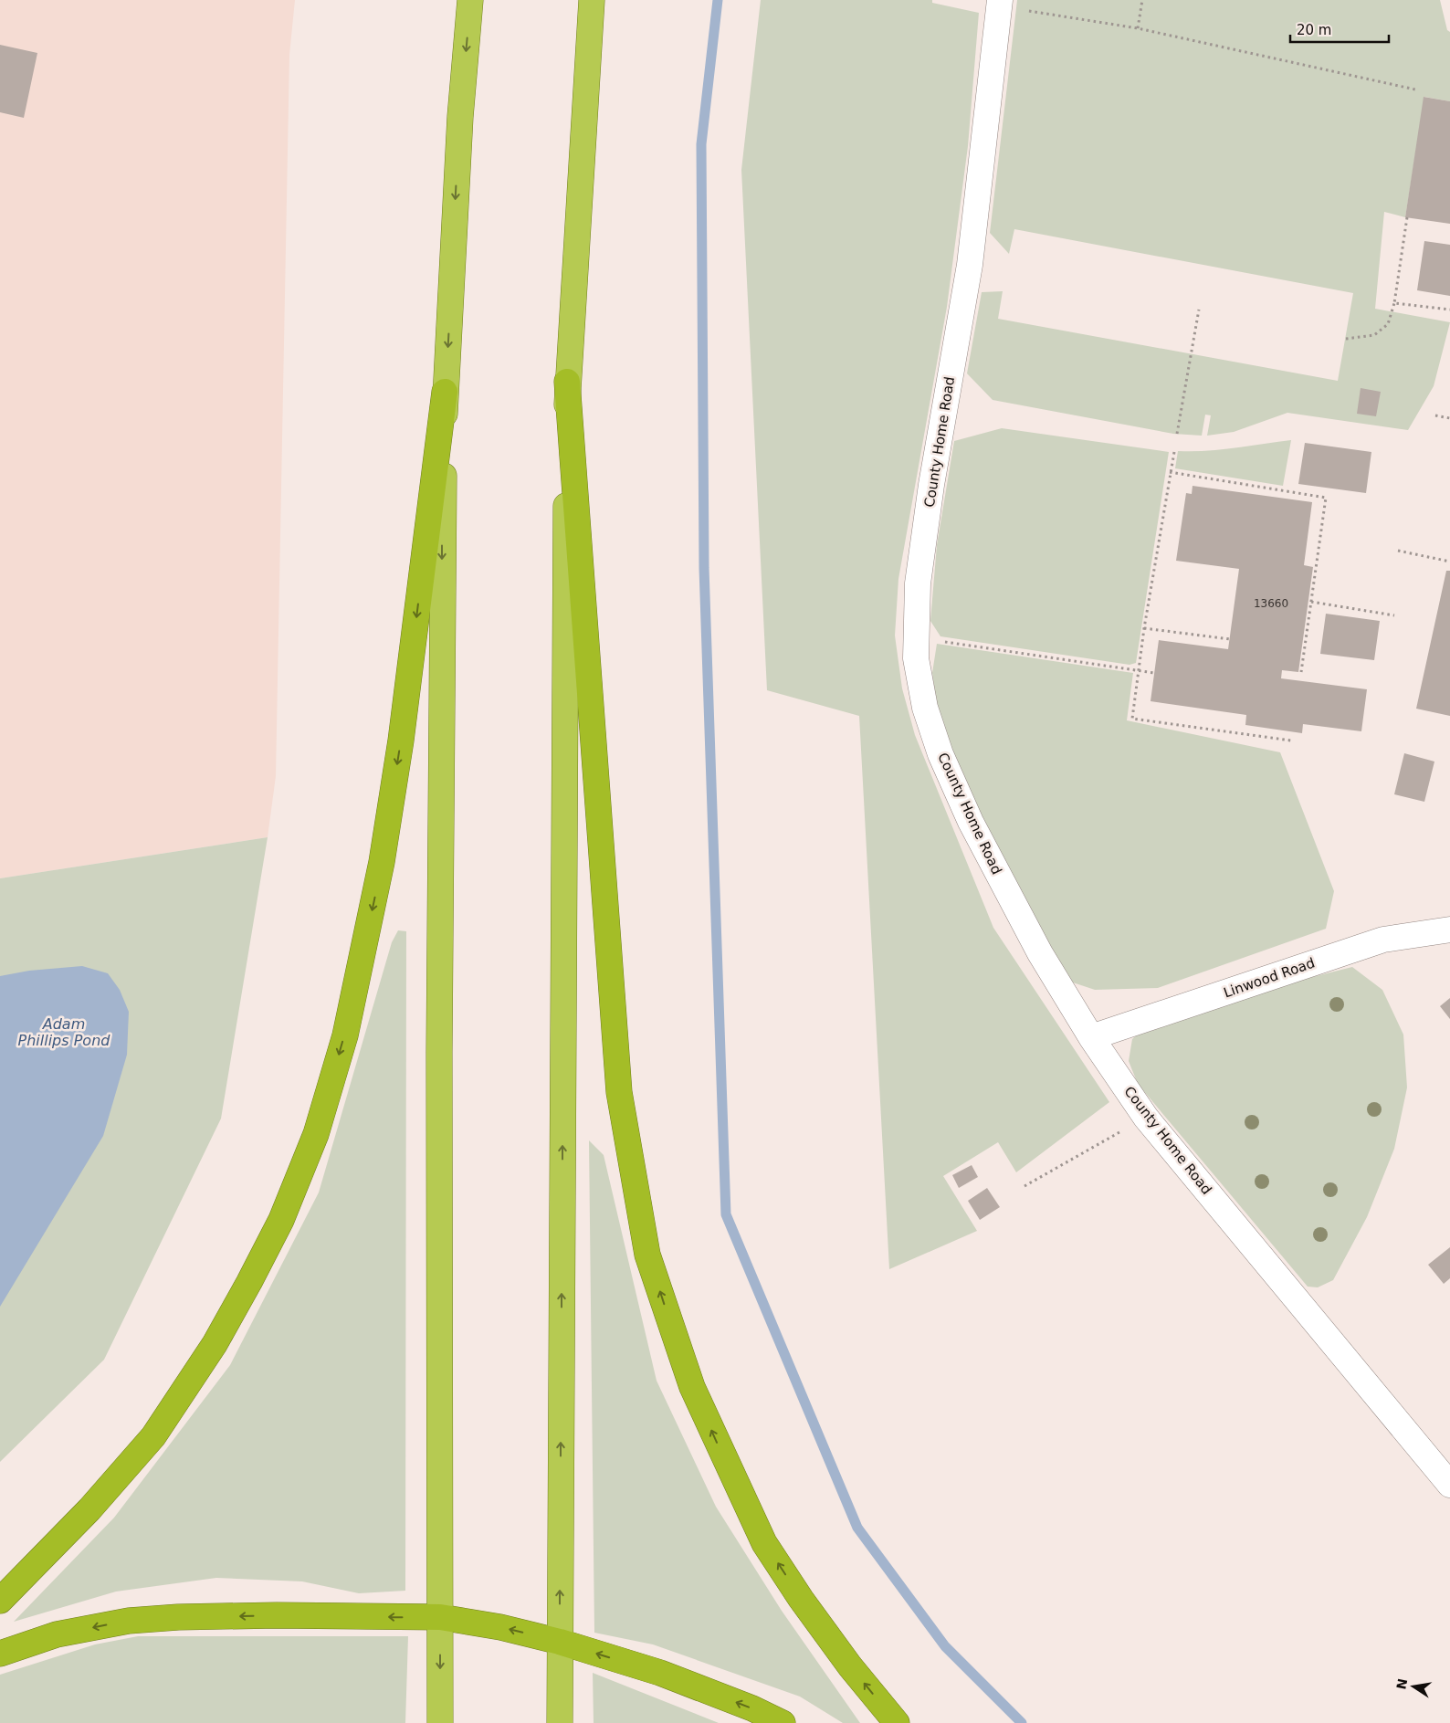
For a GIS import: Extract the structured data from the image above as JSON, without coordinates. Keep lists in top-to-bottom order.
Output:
{
  "streets": {
    "street": ["County Home Road", "Linwood Road"]
  },
  "crossings": [
    ["County Home Road", "Linwood Road"]
  ],
  "water": ["Adam Phillips Pond"],
  "house_numbers": ["13660"],
  "scale_bar": "20 m",
  "north": "left"
}
